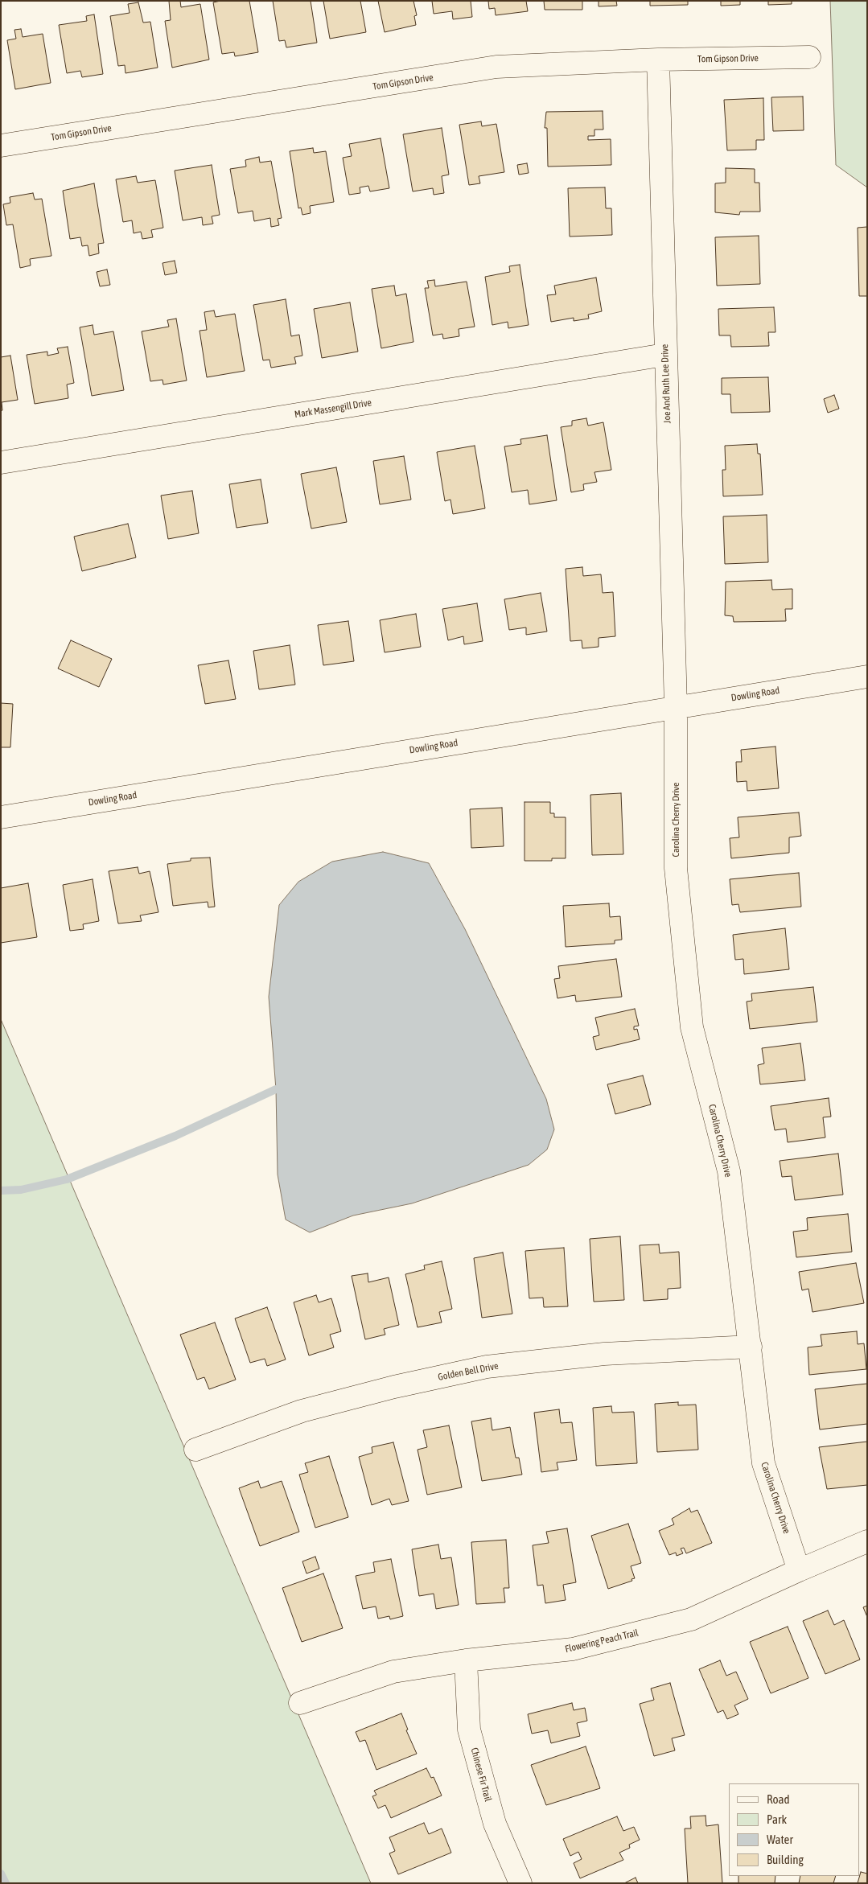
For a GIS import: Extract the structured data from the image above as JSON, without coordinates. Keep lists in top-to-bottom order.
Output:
{
  "streets": {
    "street": [
      "Tom Gipson Drive",
      "Joe And Ruth Lee Drive",
      "Mark Massengill Drive",
      "Dowling Road",
      "Carolina Cherry Drive",
      "Golden Bell Drive",
      "Flowering Peach Trail",
      "Chinese Fir Trail"
    ]
  },
  "crossings": [
    ["Tom Gipson Drive", "Joe And Ruth Lee Drive"],
    ["Joe And Ruth Lee Drive", "Mark Massengill Drive"],
    ["Joe And Ruth Lee Drive", "Dowling Road"],
    ["Joe And Ruth Lee Drive", "Carolina Cherry Drive"],
    ["Dowling Road", "Carolina Cherry Drive"],
    ["Carolina Cherry Drive", "Golden Bell Drive"],
    ["Carolina Cherry Drive", "Flowering Peach Trail"],
    ["Flowering Peach Trail", "Chinese Fir Trail"]
  ],
  "legend": [
    "Road",
    "Park",
    "Water",
    "Building"
  ]
}
